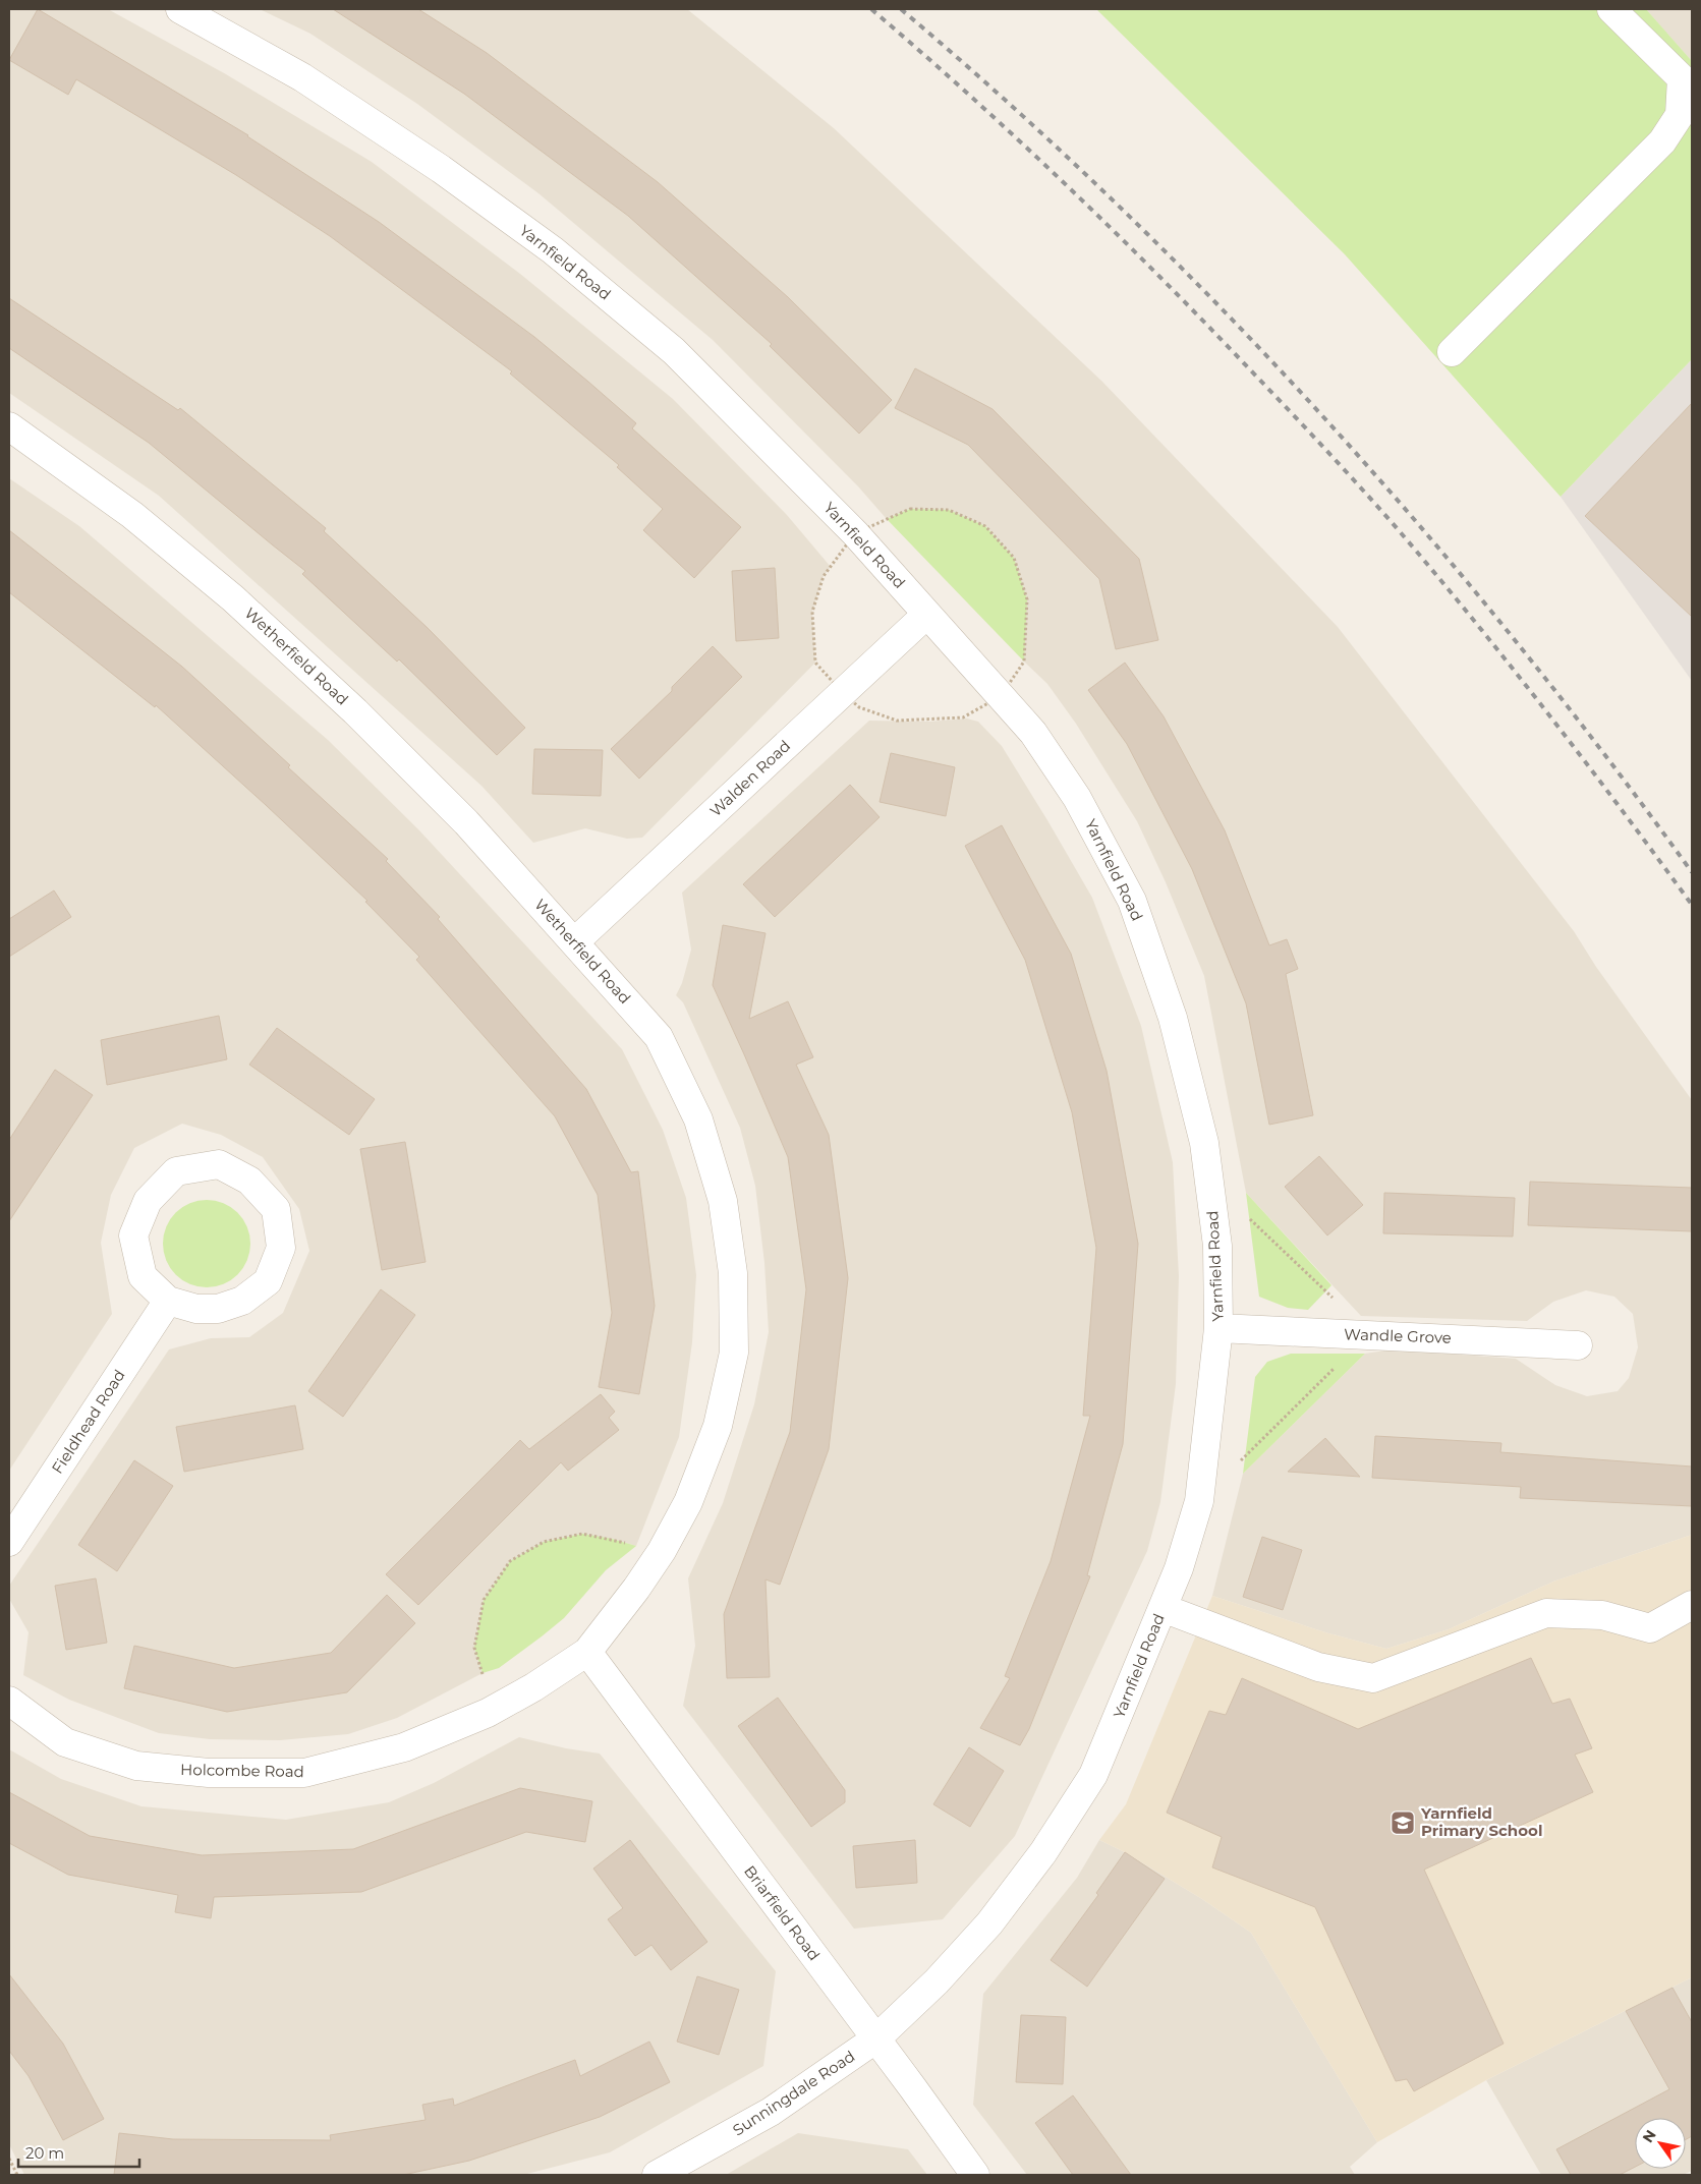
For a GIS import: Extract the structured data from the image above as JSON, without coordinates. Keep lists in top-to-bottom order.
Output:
{
  "streets": {
    "street": [
      "Yarnfield Road",
      "Wetherfield Road",
      "Walden Road",
      "Wandle Grove",
      "Fieldhead Road",
      "Holcombe Road",
      "Briarfield Road",
      "Sunningdale Road"
    ]
  },
  "crossings": [
    ["Yarnfield Road", "Walden Road"],
    ["Yarnfield Road", "Wandle Grove"],
    ["Yarnfield Road", "Briarfield Road"],
    ["Yarnfield Road", "Sunningdale Road"],
    ["Wetherfield Road", "Walden Road"],
    ["Wetherfield Road", "Holcombe Road"],
    ["Wetherfield Road", "Briarfield Road"],
    ["Holcombe Road", "Briarfield Road"],
    ["Briarfield Road", "Sunningdale Road"]
  ],
  "places": {
    "school or university": ["Yarnfield Primary School"]
  },
  "scale_bar": "20 m",
  "north": "top left"
}
